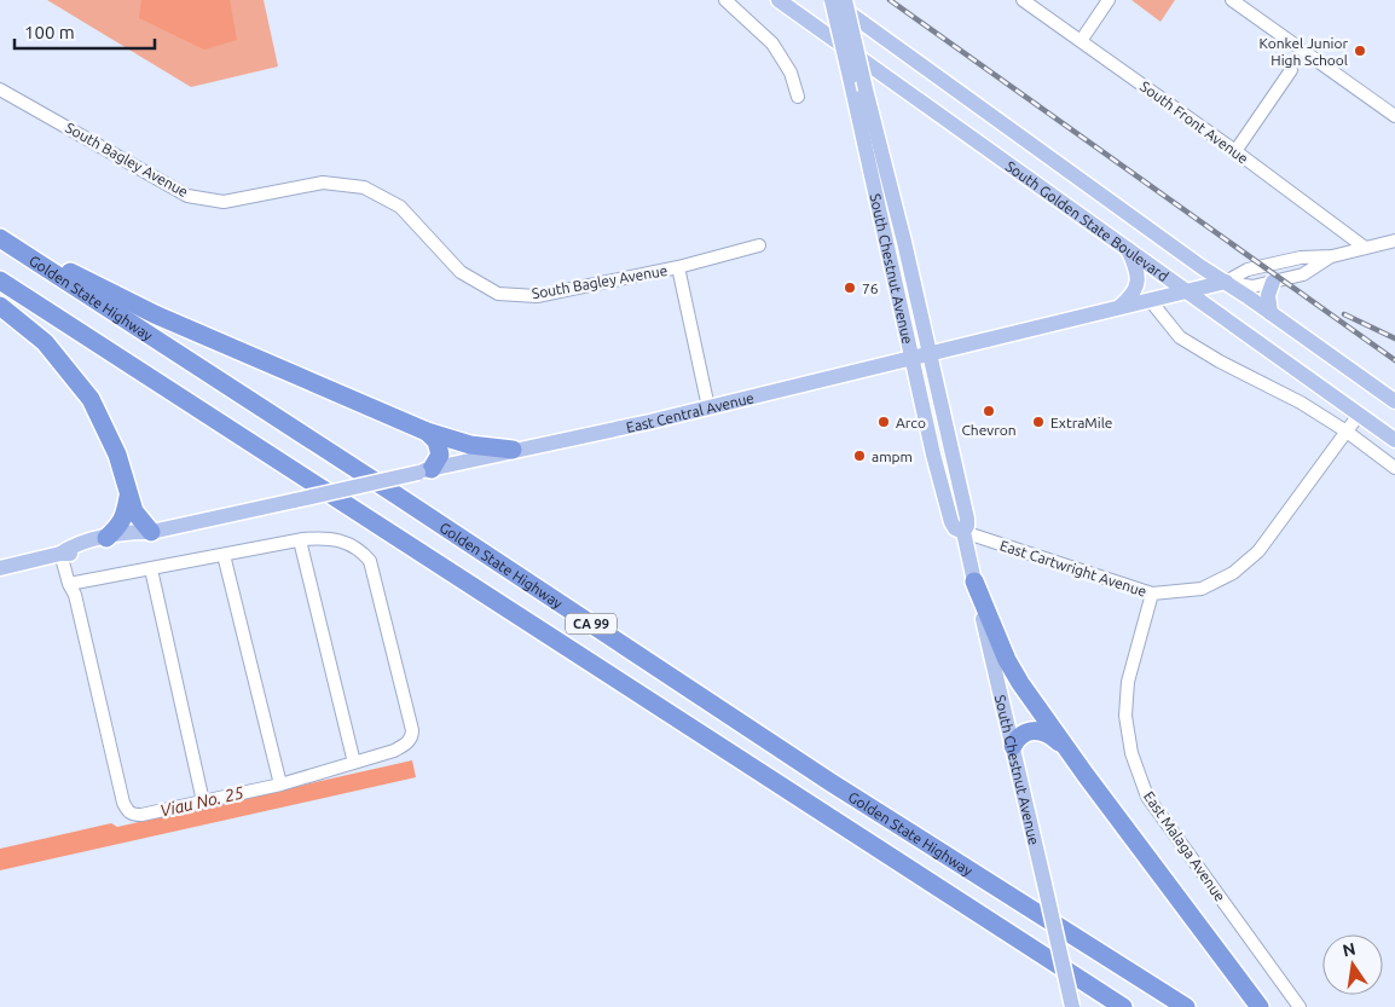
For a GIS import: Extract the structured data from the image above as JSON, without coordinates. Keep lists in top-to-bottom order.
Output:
{
  "streets": {
    "highway": ["Golden State Highway", "CA 99"],
    "main road": ["South Golden State Boulevard", "South Chestnut Avenue", "East Central Avenue"],
    "street": [
      "South Front Avenue",
      "South Bagley Avenue",
      "East Cartwright Avenue",
      "East Malaga Avenue"
    ]
  },
  "crossings": [
    ["South Front Avenue", "East Central Avenue"],
    ["South Golden State Boulevard", "South Chestnut Avenue"],
    ["South Golden State Boulevard", "East Central Avenue"],
    ["South Golden State Boulevard", "East Cartwright Avenue"],
    ["South Chestnut Avenue", "East Central Avenue"],
    ["South Chestnut Avenue", "East Cartwright Avenue"],
    ["East Cartwright Avenue", "East Malaga Avenue"]
  ],
  "water": ["Viau No. 25"],
  "places": [
    "Konkel Junior High School",
    "76",
    "Chevron",
    "Arco",
    "ExtraMile",
    "ampm"
  ],
  "scale_bar": "100 m",
  "north": "top"
}
